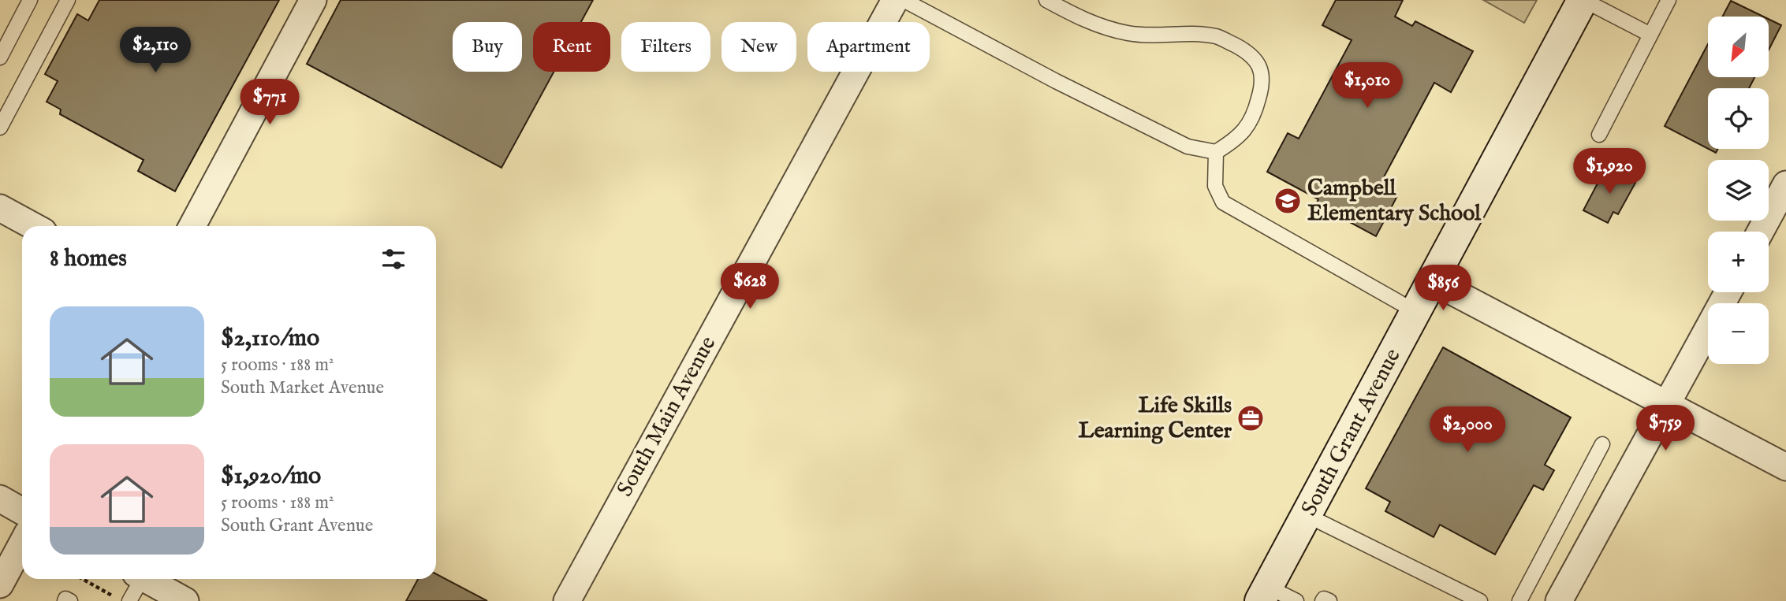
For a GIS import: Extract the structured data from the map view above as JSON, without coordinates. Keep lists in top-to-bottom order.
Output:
{
  "streets": {
    "main road": ["South Grant Avenue"],
    "street": ["South Main Avenue"]
  },
  "places": {
    "school or university": ["Campbell Elementary School"],
    "office": ["Life Skills Learning Center"]
  },
  "north": "bottom left",
  "page": {
    "map_buttons": ["+", "−"],
    "chip": [
      "Buy",
      "Rent",
      "Filters",
      "New",
      "Apartment"
    ],
    "price": [
      "$2,110",
      "$1,010",
      "$771",
      "$1,920",
      "$628",
      "$856",
      "$759",
      "$2,000"
    ],
    "heading": "8 homes",
    "list": [
      {
        "name": "$2,110/mo",
        "note": "5 rooms · 188 m² · South Market Avenue"
      },
      {
        "name": "$1,920/mo",
        "note": "5 rooms · 188 m² · South Grant Avenue"
      }
    ]
  }
}
